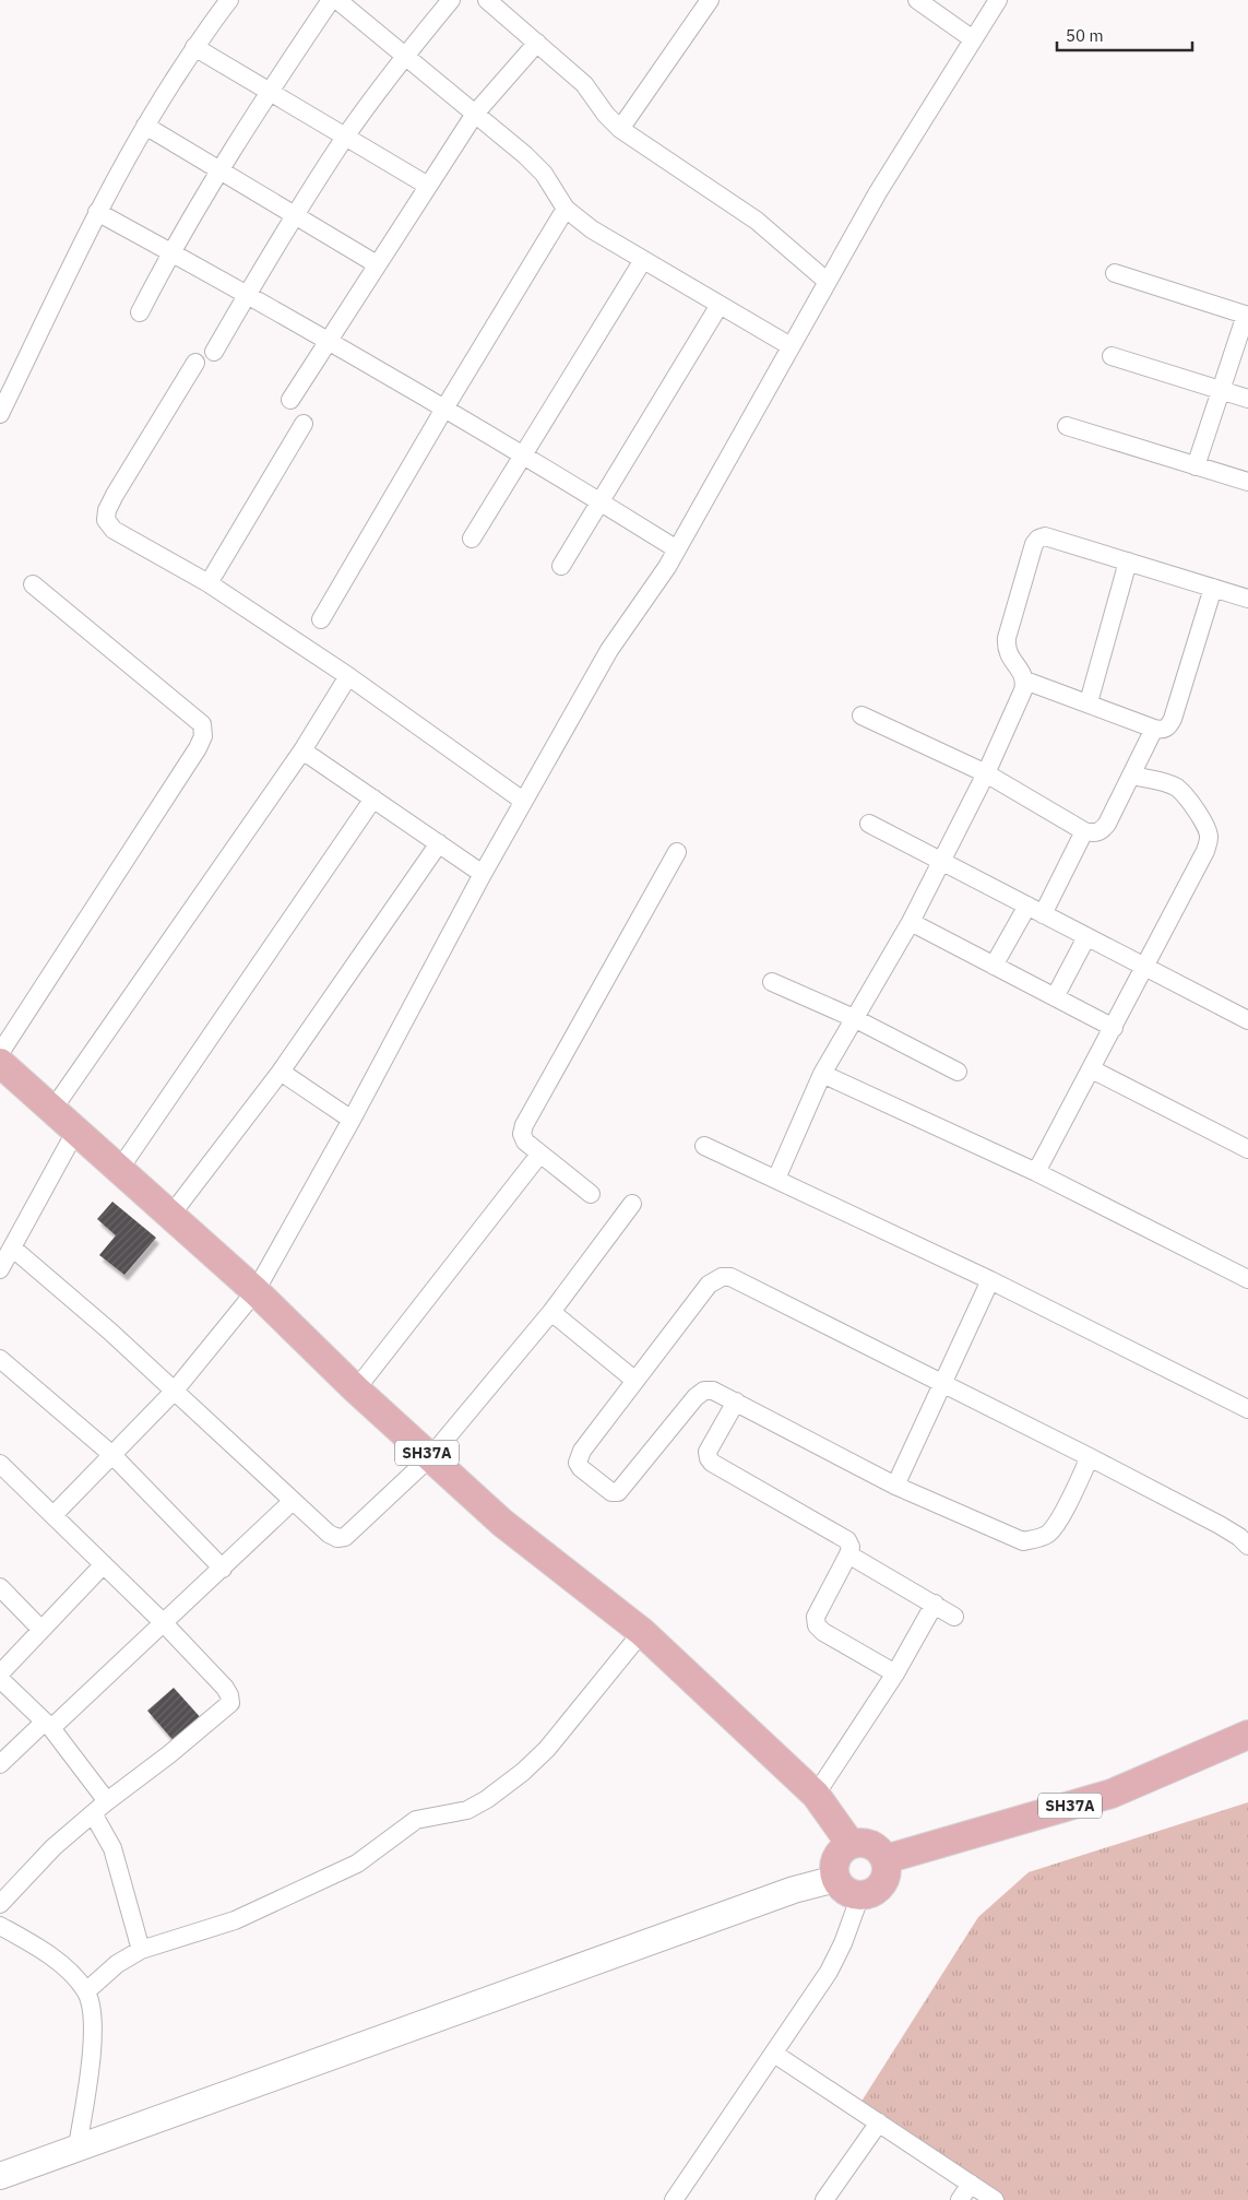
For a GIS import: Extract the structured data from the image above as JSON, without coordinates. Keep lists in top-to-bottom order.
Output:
{
  "streets": {
    "main road": ["SH37A"]
  },
  "scale_bar": "50 m"
}
